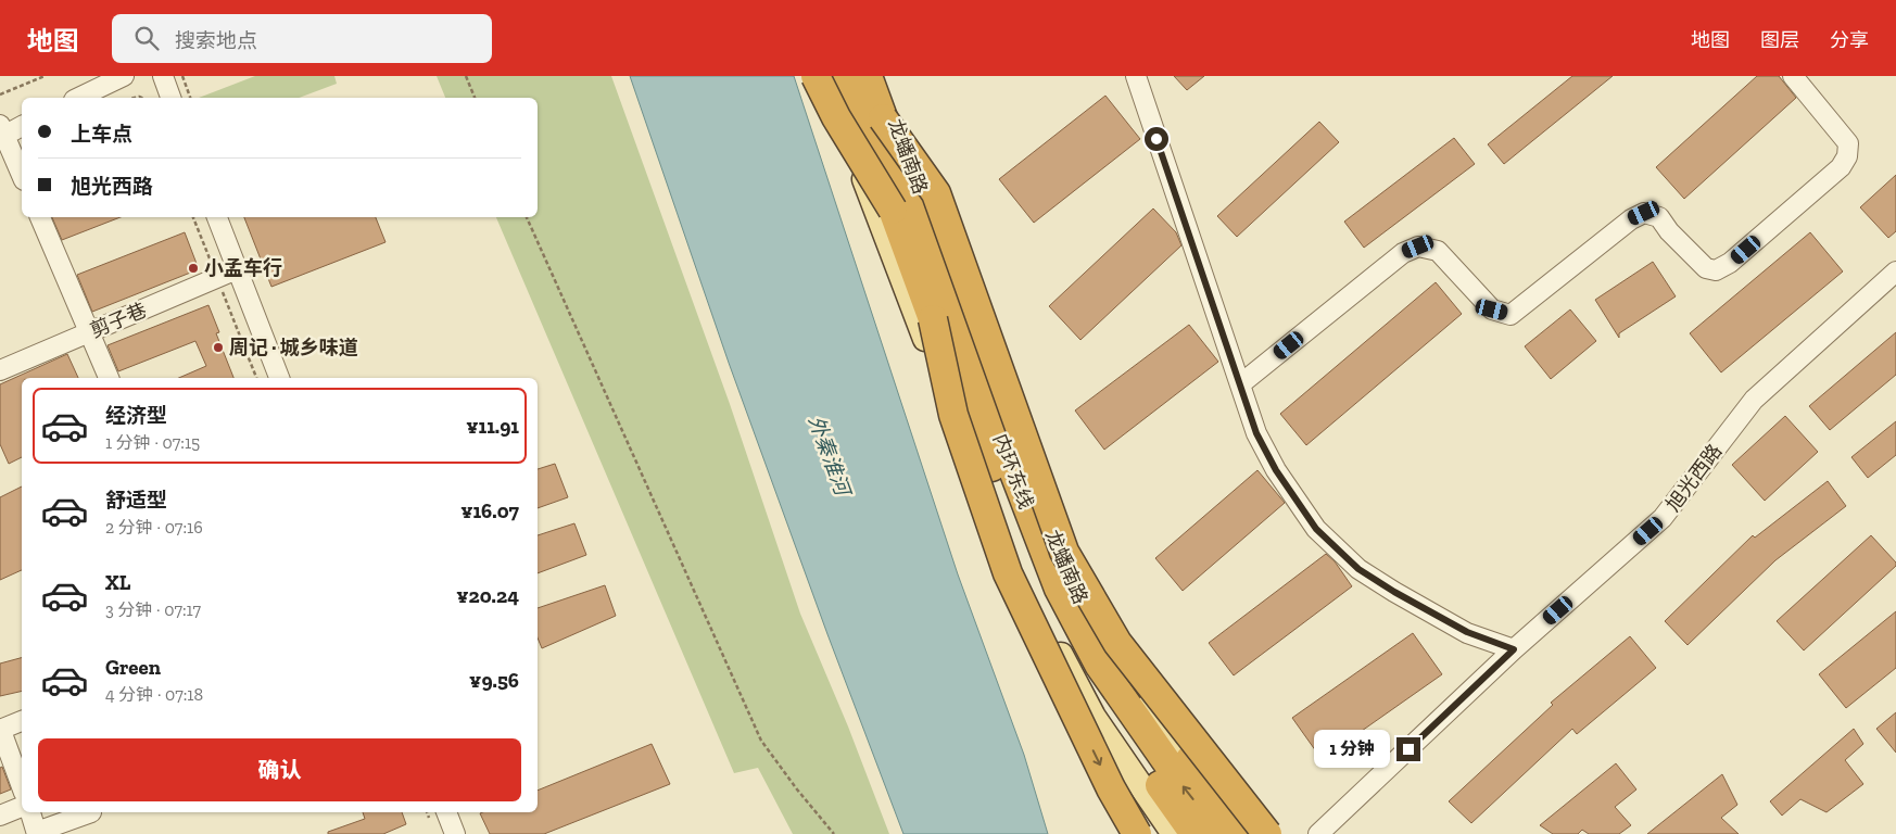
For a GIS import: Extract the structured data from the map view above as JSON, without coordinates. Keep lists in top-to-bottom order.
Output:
{
  "streets": {
    "highway": ["内环东线"],
    "main road": ["龙蟠南路"],
    "street": ["剪子巷", "旭光西路"]
  },
  "water": ["外秦淮河"],
  "places": ["小孟车行", "周记 · 城乡味道"],
  "page": {
    "header": "地图",
    "search": "搜索地点",
    "nav": ["地图", "图层", "分享"],
    "banner": ["上车点", "旭光西路"],
    "list": [
      {
        "name": "经济型",
        "note": "1 分钟 · 07:15",
        "value": "¥11.91"
      },
      {
        "name": "舒适型",
        "note": "2 分钟 · 07:16",
        "value": "¥16.07"
      },
      {
        "name": "XL",
        "note": "3 分钟 · 07:17",
        "value": "¥20.24"
      },
      {
        "name": "Green",
        "note": "4 分钟 · 07:18",
        "value": "¥9.56"
      }
    ],
    "buttons": "确认",
    "bubble": "1 分钟"
  }
}
